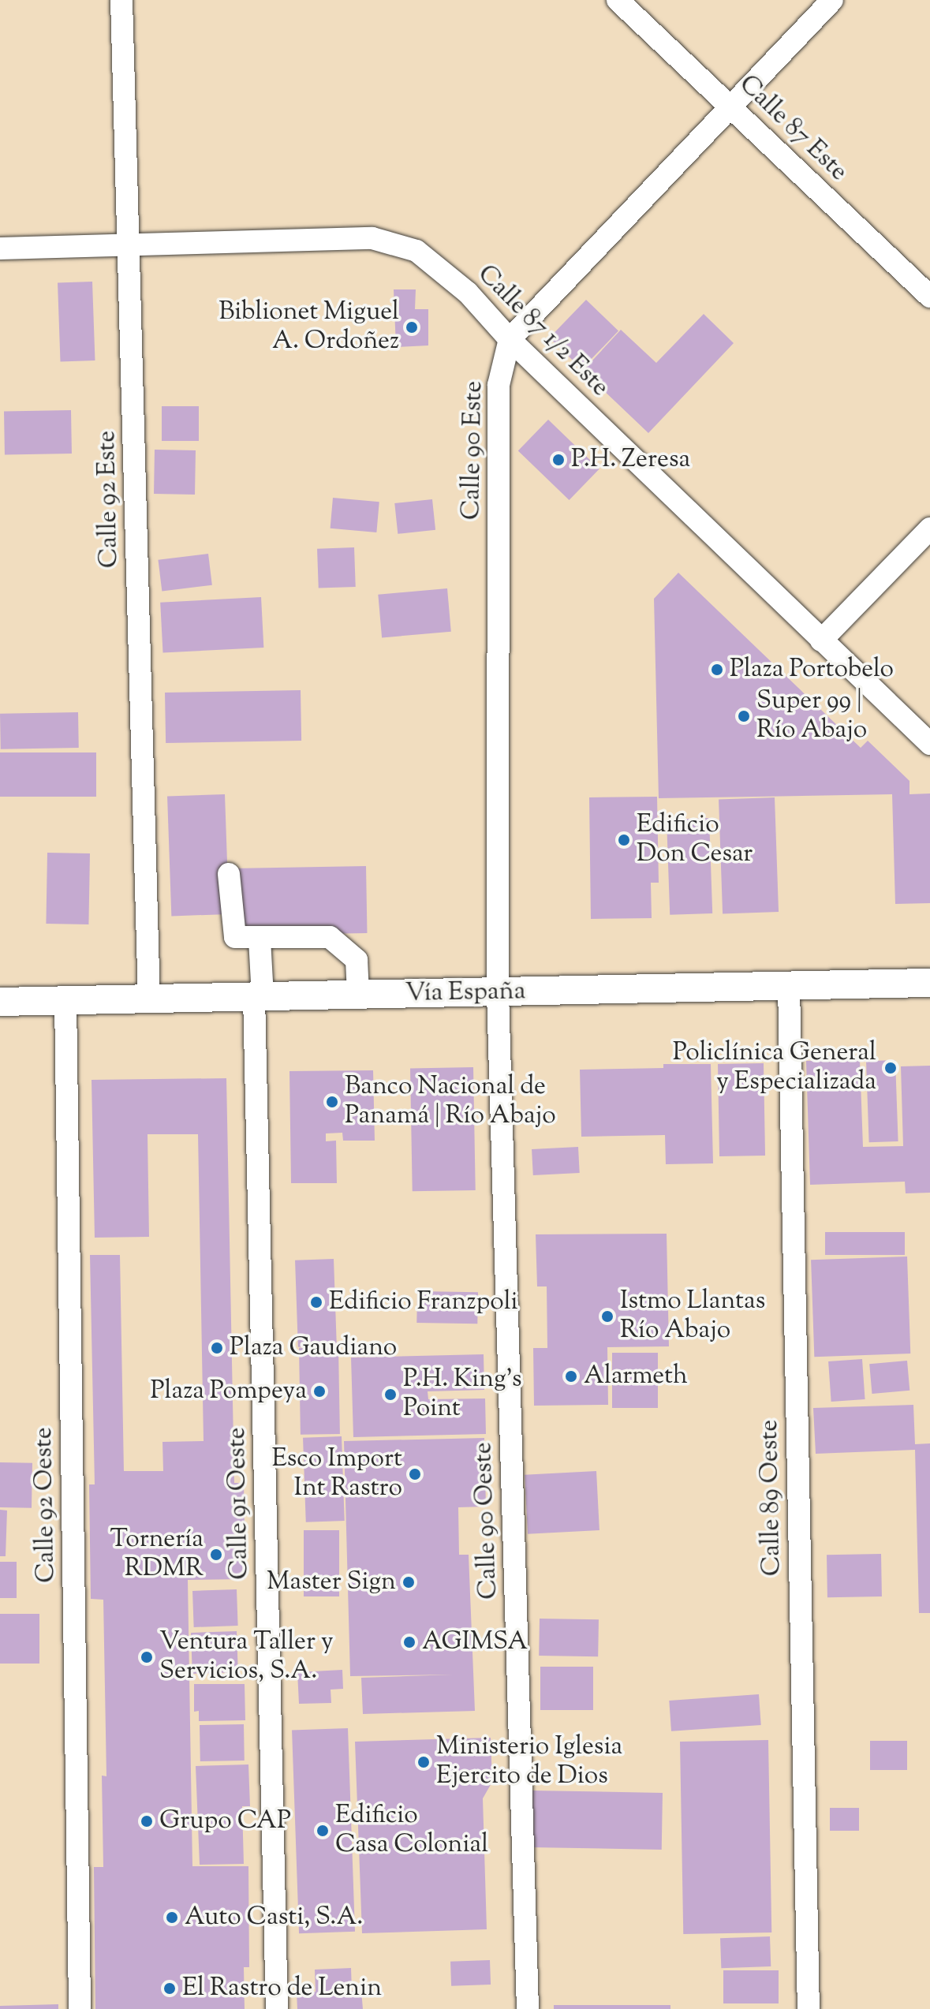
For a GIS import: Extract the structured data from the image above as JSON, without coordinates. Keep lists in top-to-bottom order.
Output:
{
  "streets": {
    "main road": ["Vía España"],
    "street": [
      "Calle 87 Este",
      "Calle 87 1/2 Este",
      "Calle 90 Este",
      "Calle 92 Este",
      "Calle 89 Oeste",
      "Calle 91 Oeste",
      "Calle 92 Oeste",
      "Calle 90 Oeste"
    ]
  },
  "crossings": [
    ["Calle 87 Este", "Calle 90 Este"],
    ["Calle 87 1/2 Este", "Calle 90 Este"],
    ["Calle 87 1/2 Este", "Calle 92 Este"],
    ["Calle 90 Este", "Vía España"],
    ["Calle 90 Este", "Calle 90 Oeste"],
    ["Calle 92 Este", "Vía España"],
    ["Vía España", "Calle 89 Oeste"],
    ["Vía España", "Calle 91 Oeste"],
    ["Vía España", "Calle 92 Oeste"],
    ["Vía España", "Calle 90 Oeste"]
  ],
  "places": [
    "Biblionet Miguel A. Ordoñez",
    "P.H. Zeresa",
    "Plaza Portobelo",
    "Super 99 | Río Abajo",
    "Edificio Don Cesar",
    "Policlínica General y Especializada",
    "Banco Nacional de Panamá | Río Abajo",
    "Edificio Franzpoli",
    "Istmo Llantas Río Abajo",
    "Plaza Gaudiano",
    "Alarmeth",
    "Plaza Pompeya",
    "P.H. King's Point",
    "Esco Import Int Rastro",
    "Tornería RDMR",
    "Master Sign",
    "AGIMSA",
    "Ventura Taller y Servicios, S.A.",
    "Ministerio Iglesia Ejercito de Dios",
    "Grupo CAP",
    "Edificio Casa Colonial",
    "Auto Casti, S.A.",
    "El Rastro de Lenin"
  ]
}
